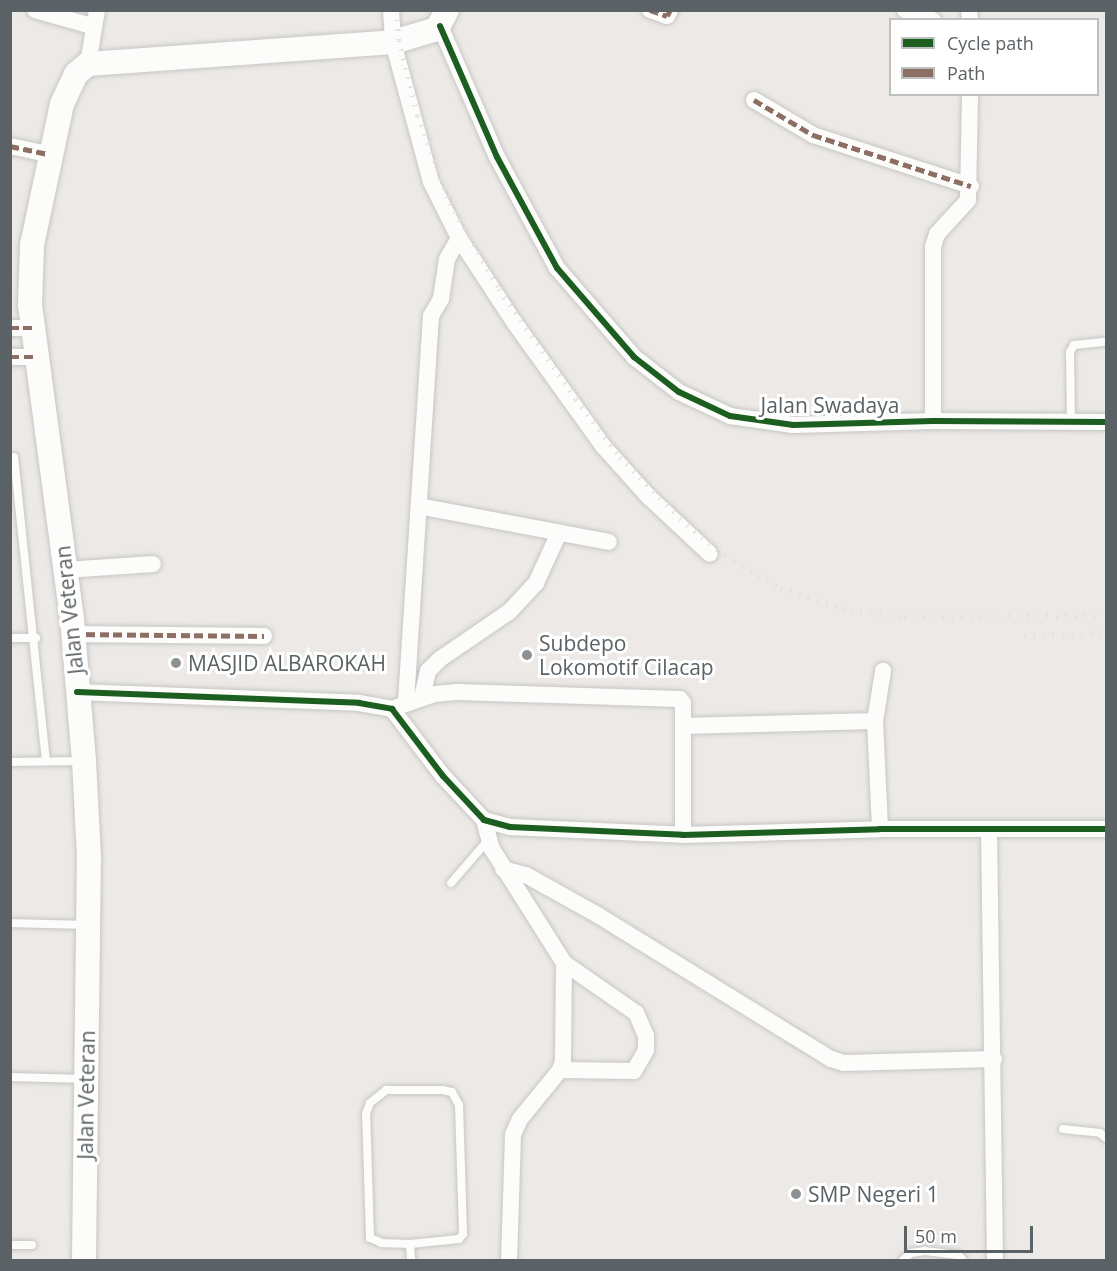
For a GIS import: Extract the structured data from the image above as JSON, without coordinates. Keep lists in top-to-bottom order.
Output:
{
  "streets": {
    "main road": ["Jalan Veteran"],
    "street": ["Jalan Swadaya"]
  },
  "places": ["Subdepo Lokomotif Cilacap", "MASJID ALBAROKAH", "SMP Negeri 1"],
  "legend": ["Cycle path", "Path"],
  "scale_bar": "50 m"
}
